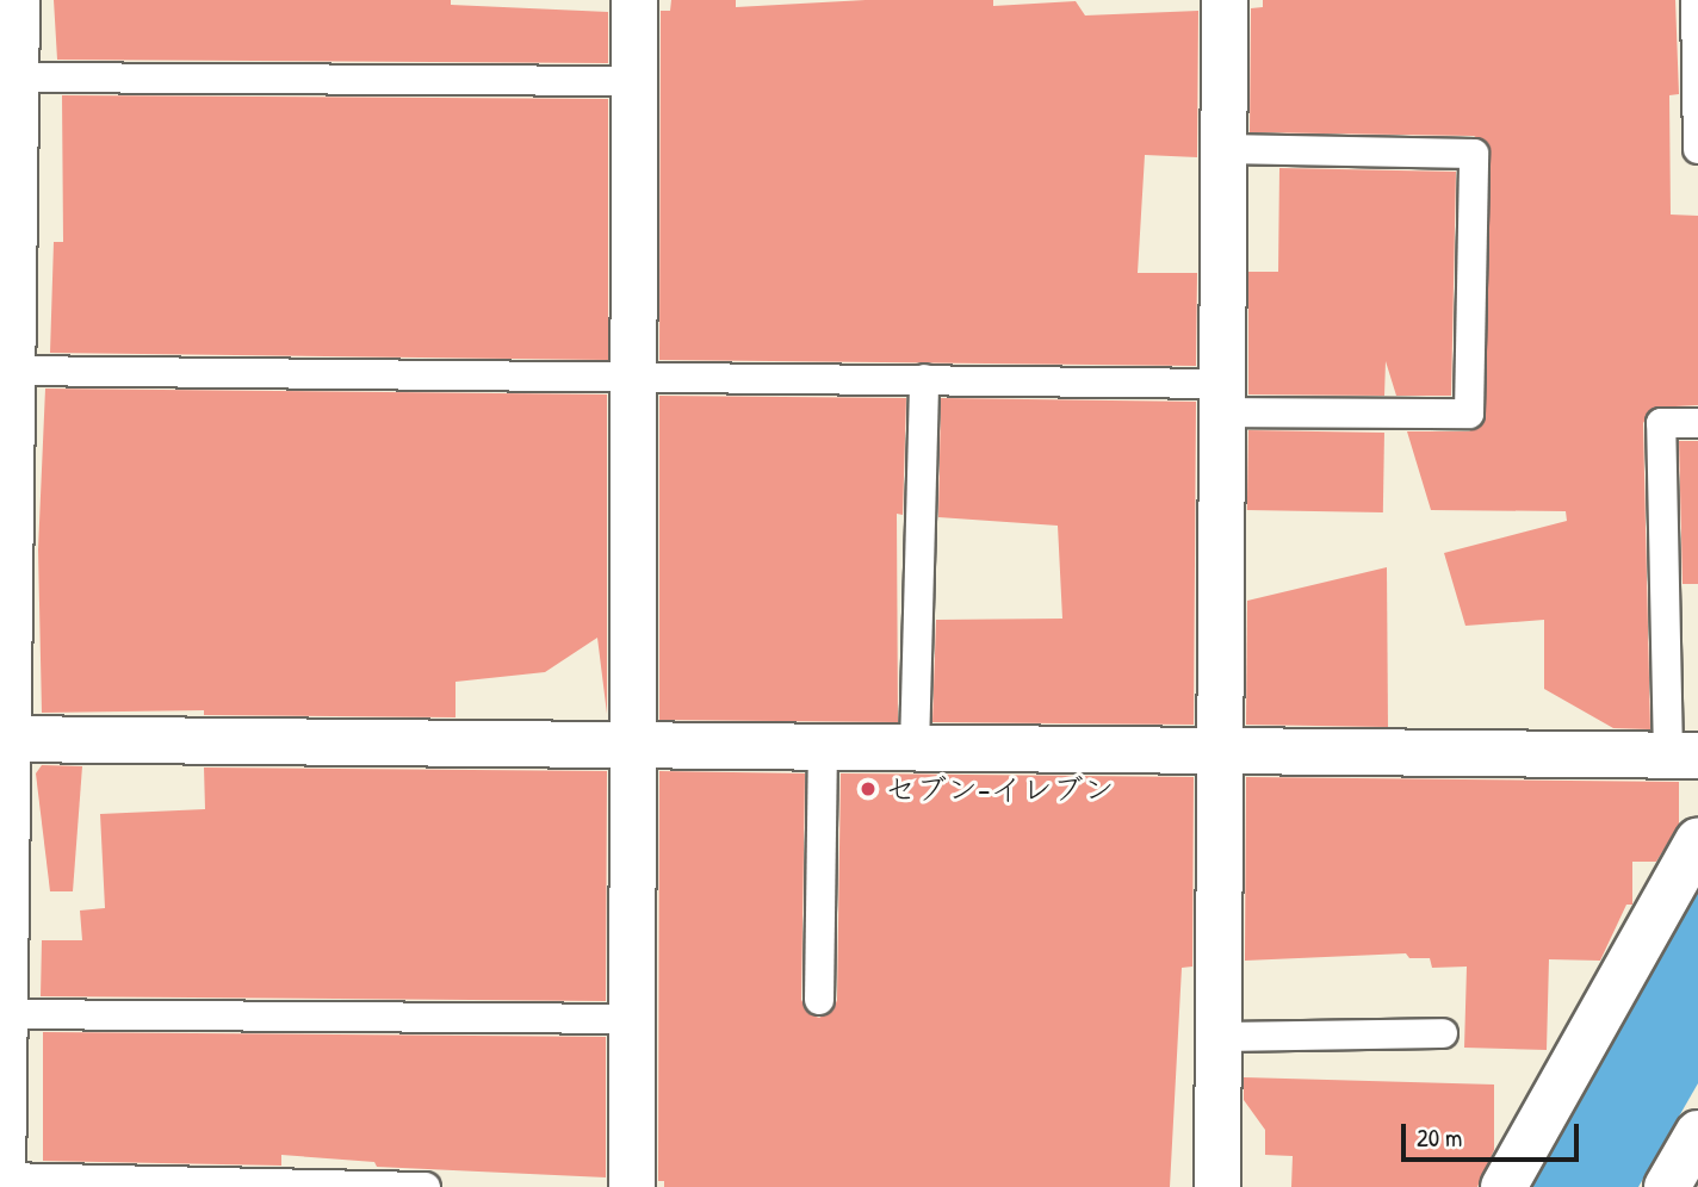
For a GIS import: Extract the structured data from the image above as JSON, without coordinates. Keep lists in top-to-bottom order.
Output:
{
  "places": ["セブン-イレブン"],
  "scale_bar": "20 m"
}
